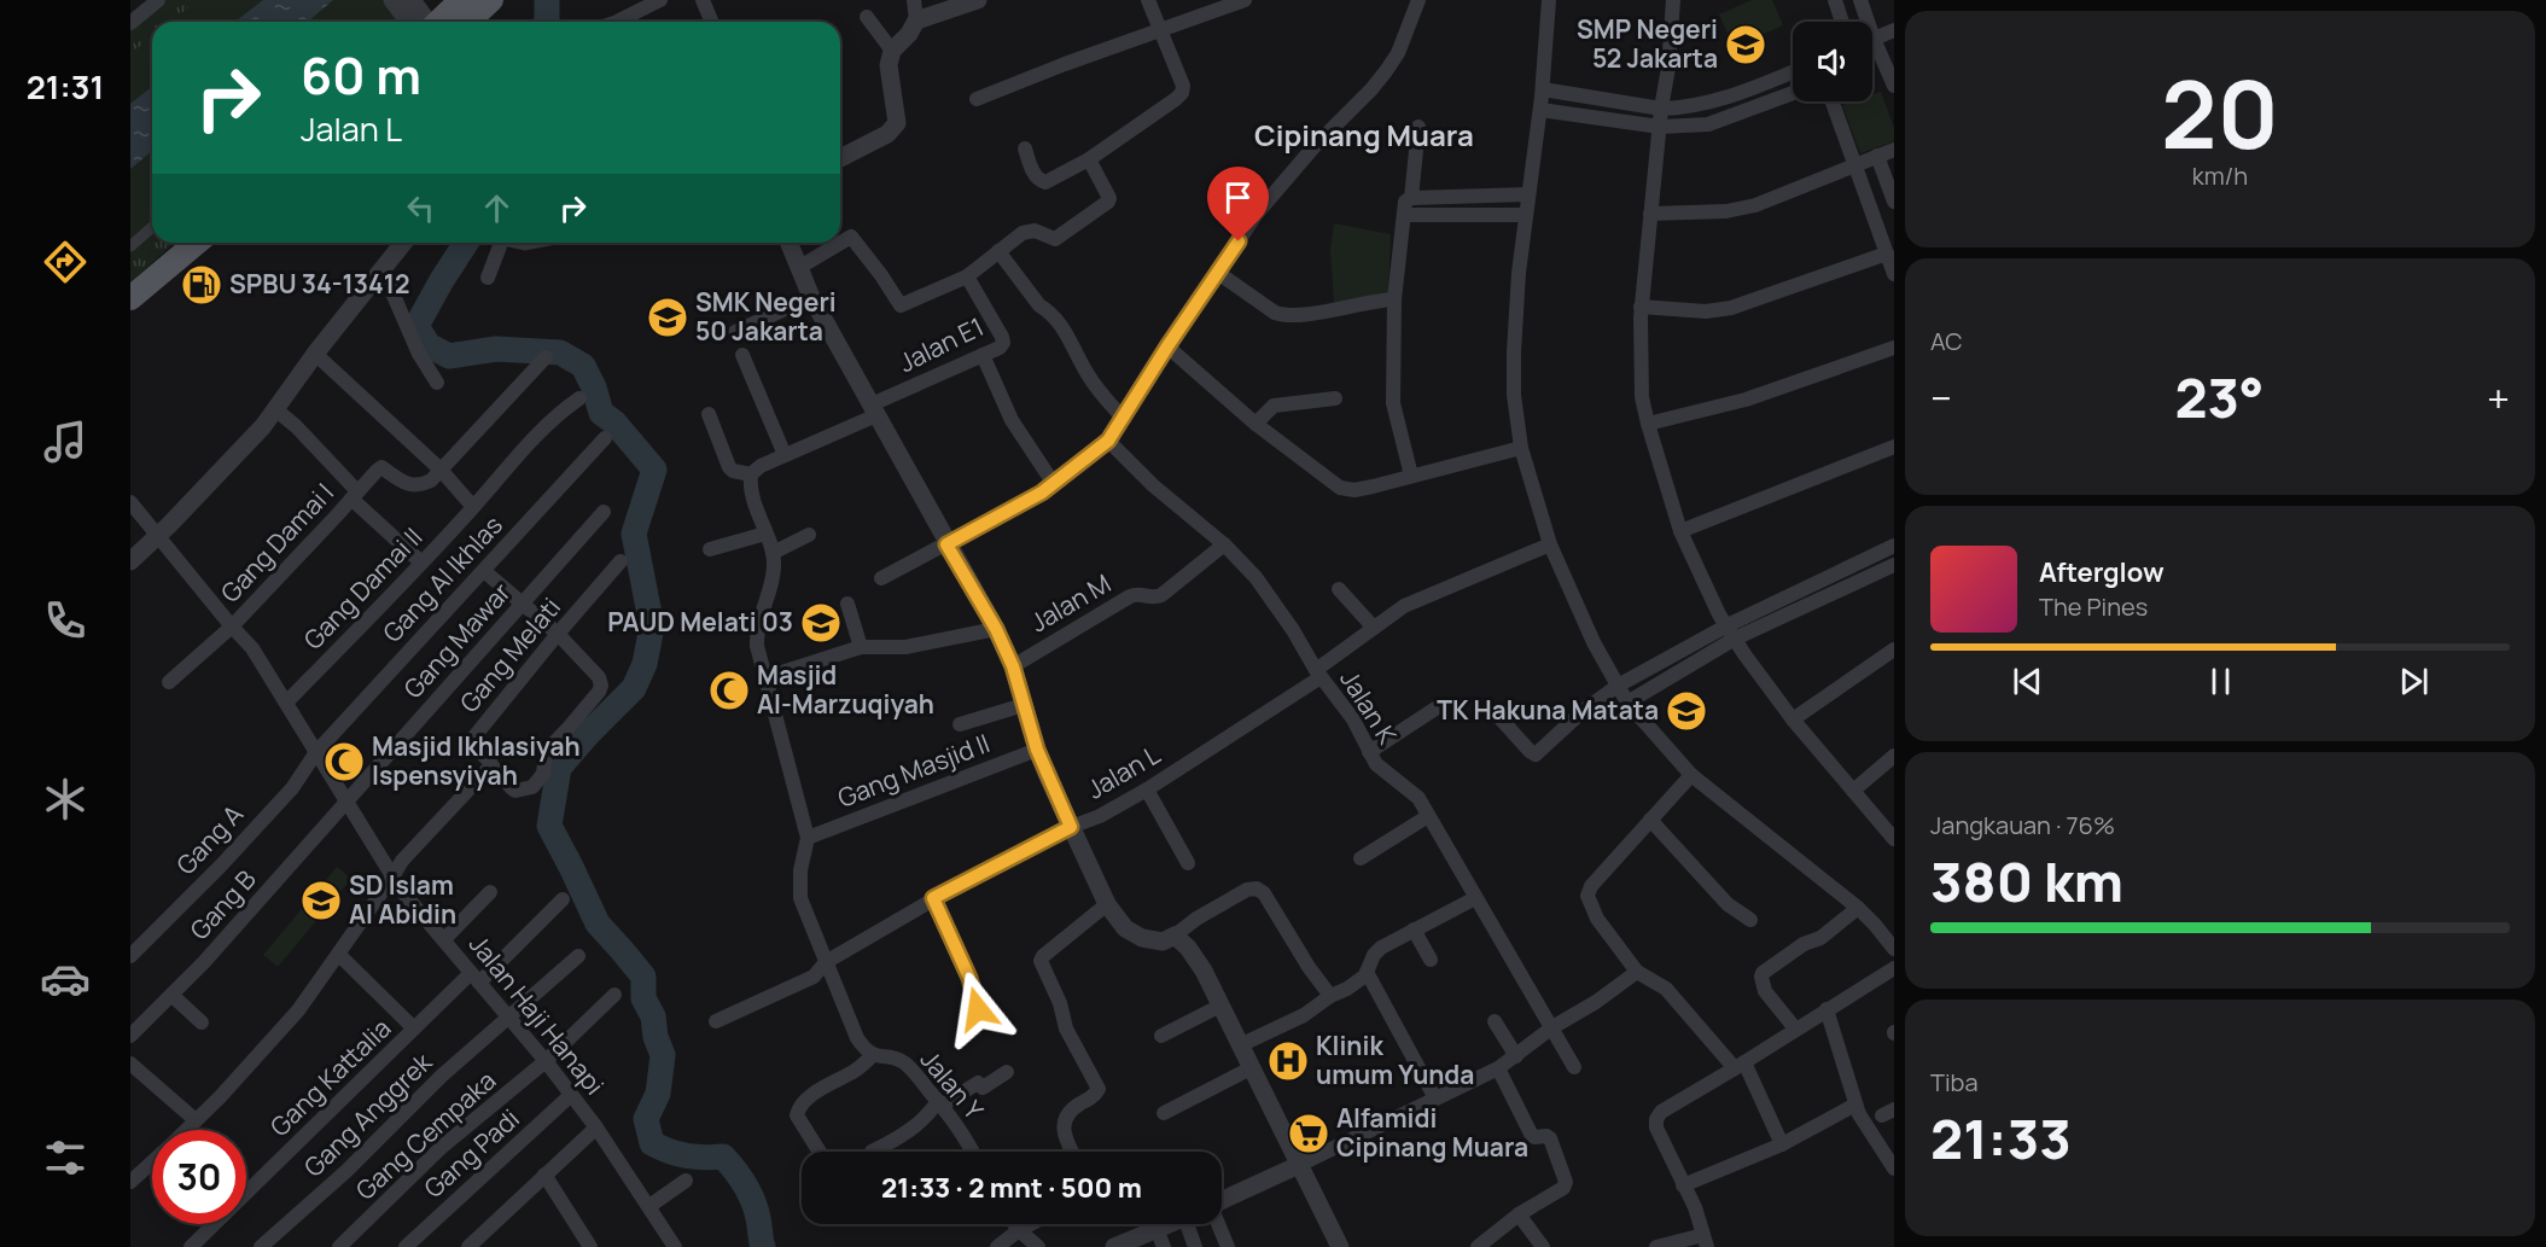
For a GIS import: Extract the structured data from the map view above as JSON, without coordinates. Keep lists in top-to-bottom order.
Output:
{
  "streets": {
    "street": [
      "Jalan E1",
      "Gang Damai I",
      "Gang Al Ikhlas",
      "Gang Damai II",
      "Jalan M",
      "Gang Mawar",
      "Gang Melati",
      "Jalan K",
      "Gang Masjid II",
      "Jalan L",
      "Gang A",
      "Gang B",
      "Jalan Haji Hanapi",
      "Gang Kattalia",
      "Jalan Y",
      "Gang Anggrek",
      "Gang Cempaka",
      "Gang Padi"
    ]
  },
  "crossings": [
    ["Gang Damai I", "Jalan Haji Hanapi"],
    ["Gang Al Ikhlas", "Gang A"],
    ["Gang Al Ikhlas", "Jalan Haji Hanapi"],
    ["Gang Damai II", "Jalan Haji Hanapi"],
    ["Jalan M", "Jalan K"],
    ["Gang Mawar", "Gang B"],
    ["Gang Mawar", "Jalan Haji Hanapi"],
    ["Jalan K", "Jalan L"],
    ["Gang A", "Jalan Haji Hanapi"],
    ["Gang B", "Jalan Haji Hanapi"],
    ["Jalan Haji Hanapi", "Gang Kattalia"],
    ["Jalan Haji Hanapi", "Gang Anggrek"],
    ["Jalan Haji Hanapi", "Gang Cempaka"],
    ["Jalan Haji Hanapi", "Gang Padi"]
  ],
  "districts": ["Cipinang Muara"],
  "places": {
    "school or university": [
      "SMP Negeri 52 Jakarta",
      "SMK Negeri 50 Jakarta",
      "PAUD Melati 03",
      "TK Hakuna Matata",
      "SD Islam Al Abidin"
    ],
    "fuel station": ["SPBU 34-13412"],
    "mosque": ["Masjid Al-Marzuqiyah", "Masjid Ikhlasiyah Ispensyiyah"],
    "hospital": ["Klinik umum Yunda"],
    "supermarket": ["Alfamidi Cipinang Muara"]
  },
  "page": {
    "tabs": "21:31",
    "tile": [
      ["20", "km/h"],
      "AC",
      ["Jangkauan · 76%", "380 km"],
      ["Tiba", "21:33"]
    ],
    "turn": ["60 m", "Jalan L"],
    "heat": ["−", "23°", "+"],
    "song": ["Afterglow", "The Pines"],
    "limit": "30",
    "trip": "21:33 · 2 mnt · 500 m"
  }
}
